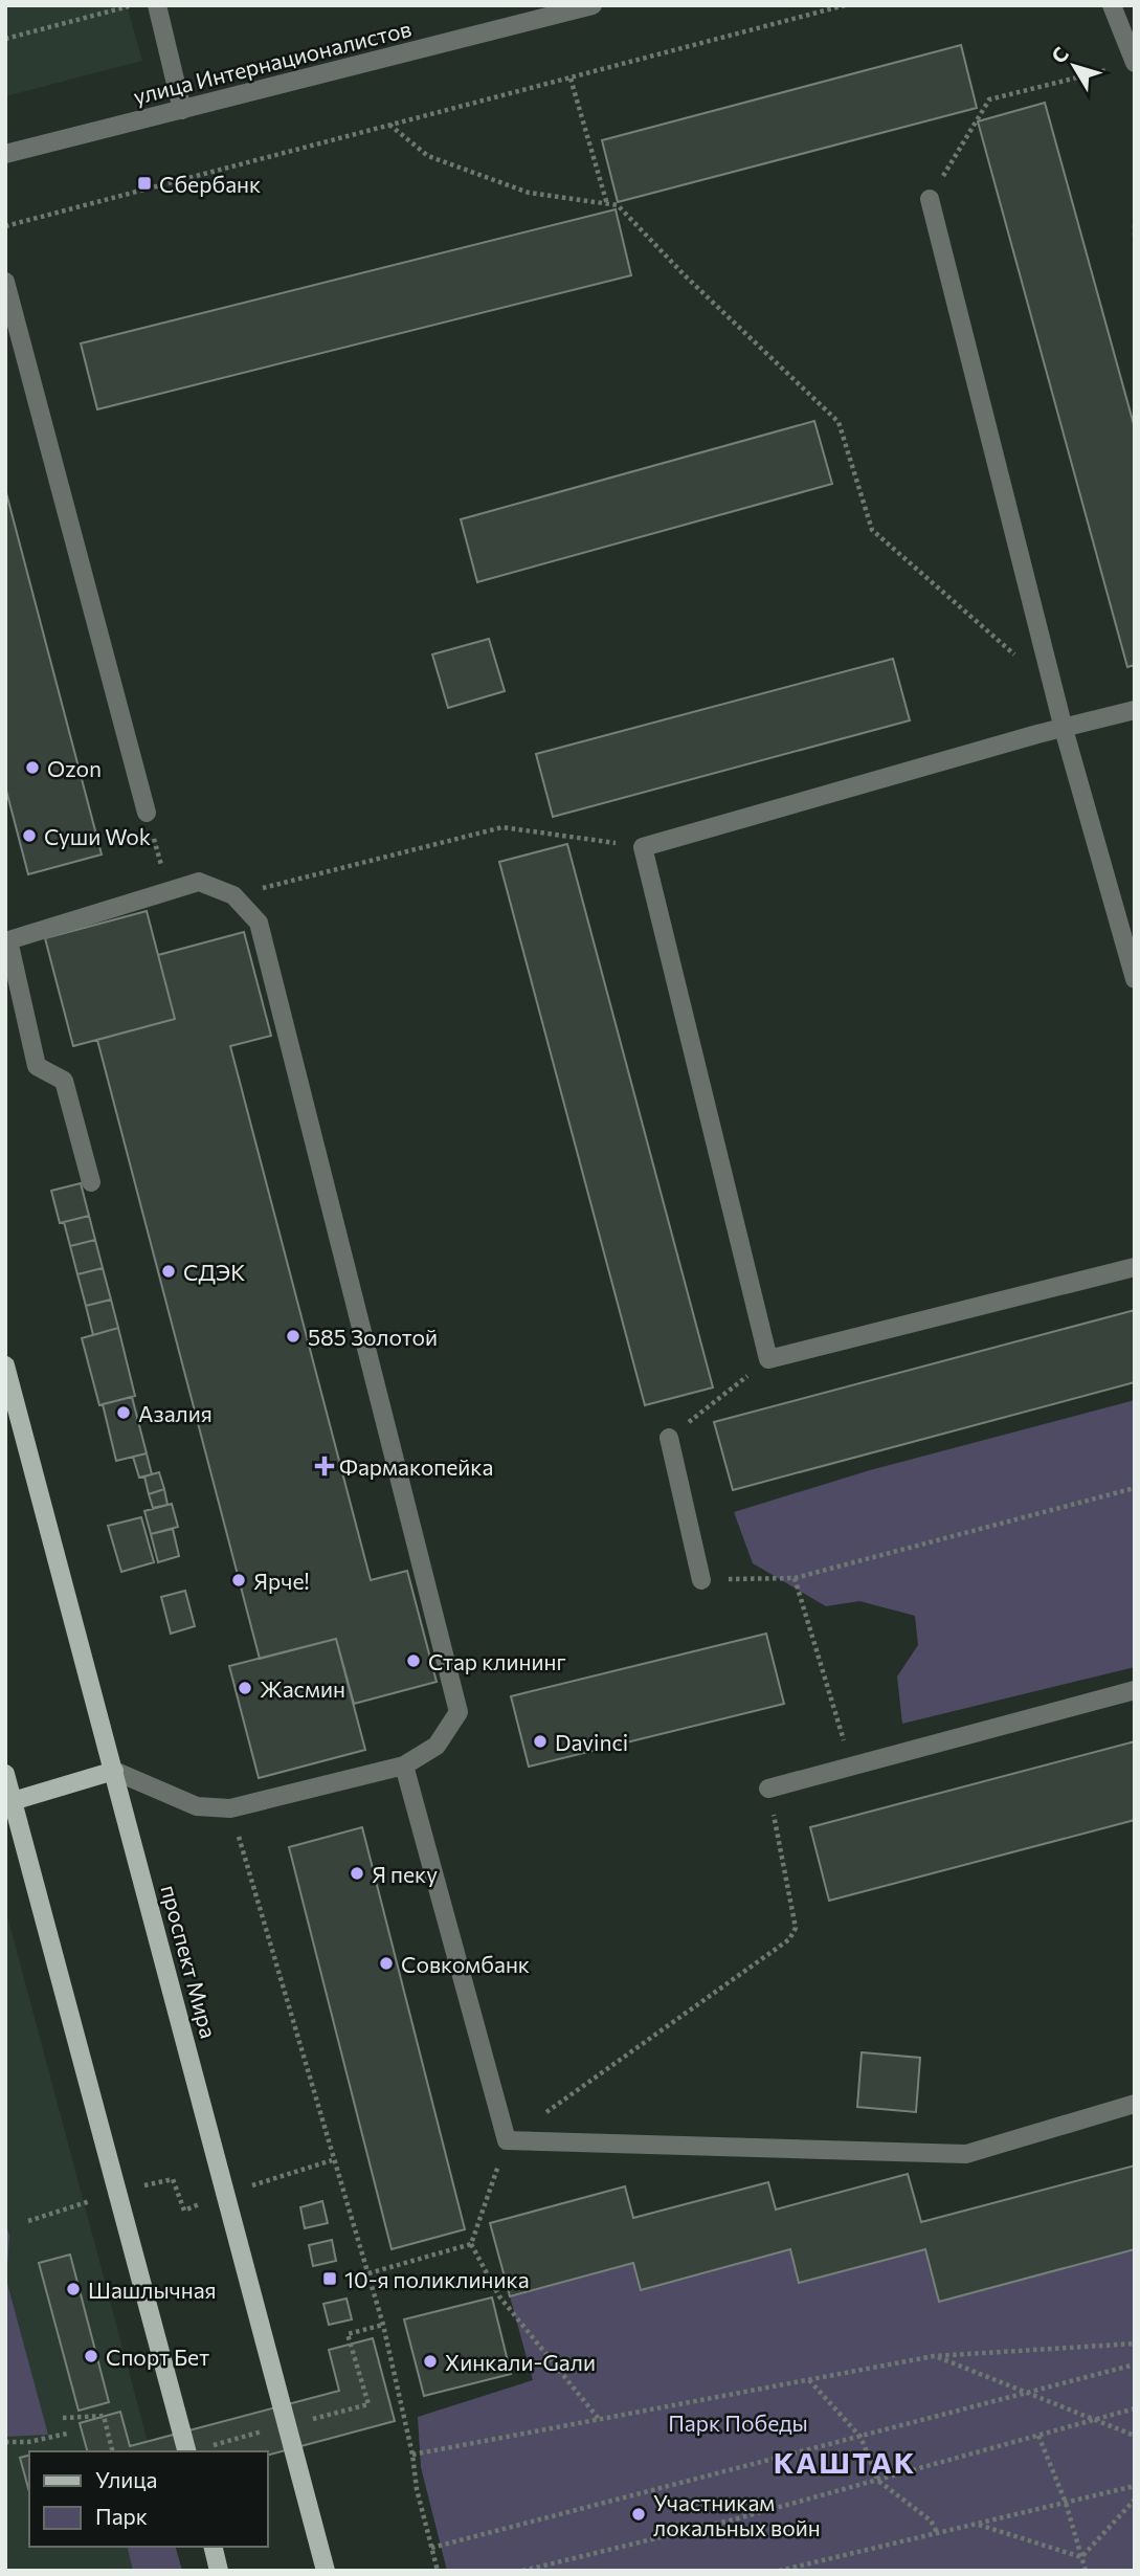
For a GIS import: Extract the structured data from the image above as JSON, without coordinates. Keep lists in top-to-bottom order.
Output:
{
  "streets": {
    "main road": ["проспект Мира"],
    "street": ["улица Интернационалистов"]
  },
  "districts": ["КАШТАК"],
  "parks": ["Парк Победы"],
  "places": {
    "transit": ["Сбербанк", "10-я поликлиника"],
    "other": [
      "Ozon",
      "Суши Wok",
      "СДЭК",
      "585 Золотой",
      "Азалия",
      "Ярче!",
      "Стар клининг",
      "Жасмин",
      "Davinci",
      "Я пеку",
      "Совкомбанк",
      "Шашлычная",
      "Спорт Бет",
      "Хинкали-Gaли",
      "Участникам локальных войн"
    ],
    "health": ["Фармакопейка"]
  },
  "legend": ["Улица", "Парк"],
  "north": "top left"
}
